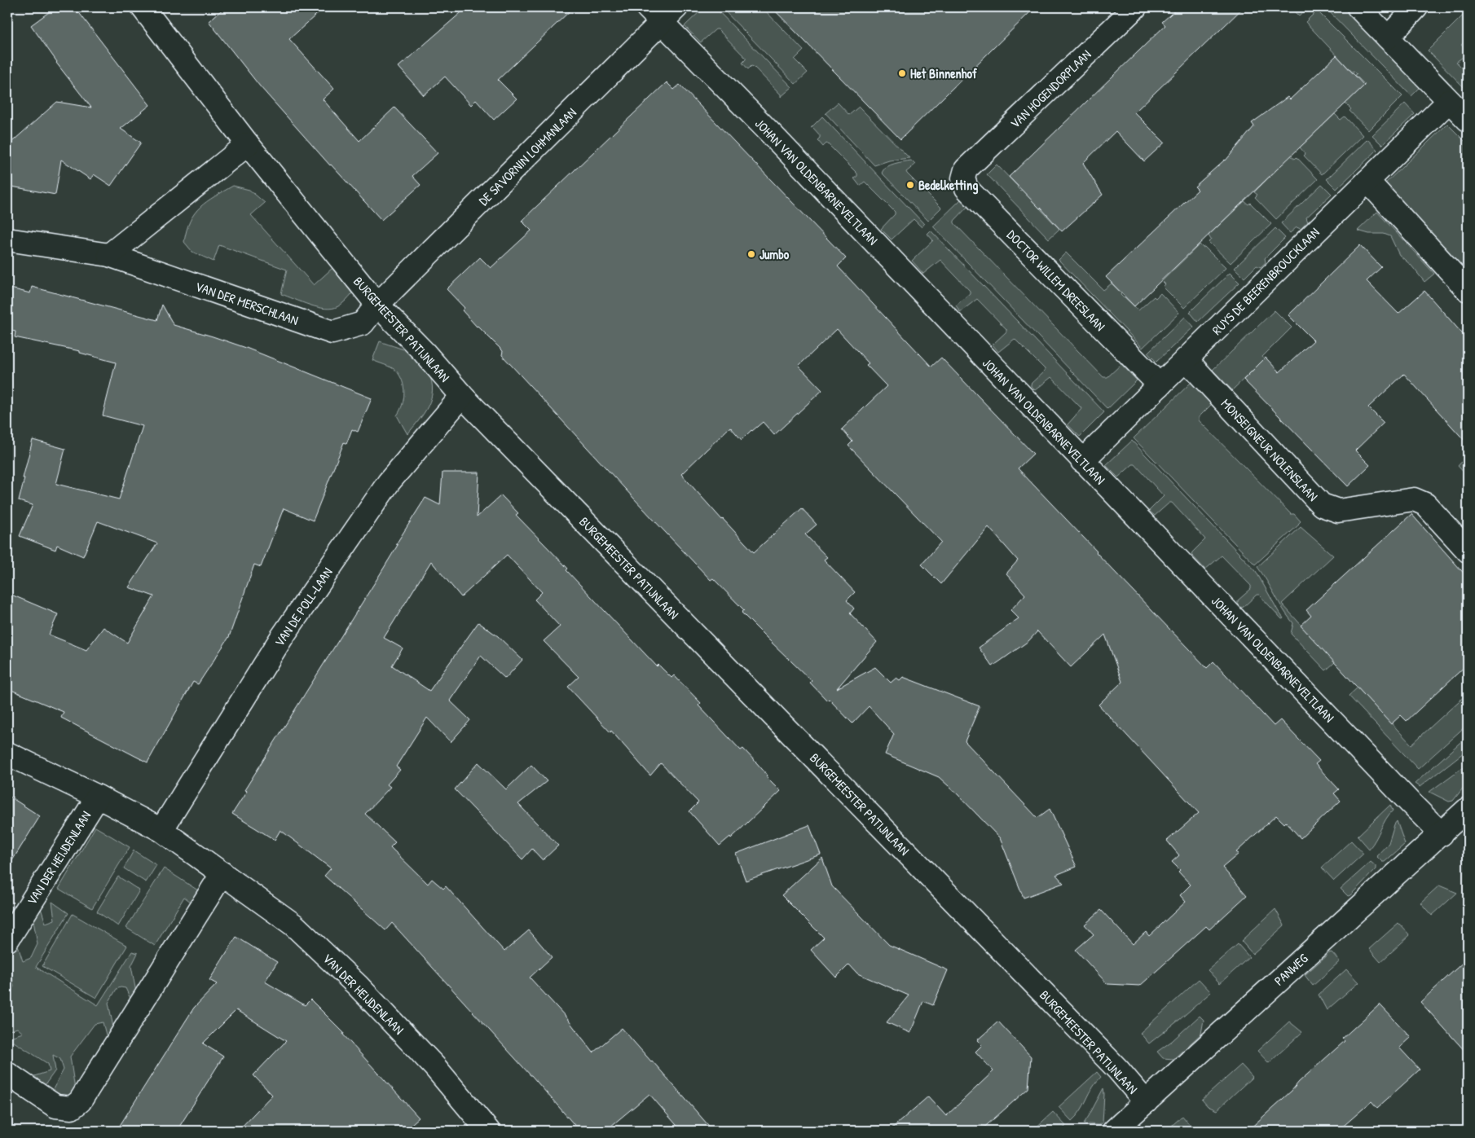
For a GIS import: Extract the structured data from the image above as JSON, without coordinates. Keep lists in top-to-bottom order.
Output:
{
  "streets": {
    "street": [
      "VAN HOGENDORPLAAN",
      "DE SAVORNIN LOHMANLAAN",
      "JOHAN VAN OLDENBARNEVELTLAAN",
      "DOCTOR WILLEM DREESLAAN",
      "RUYS DE BEERENBROUCKLAAN",
      "VAN DER MERSCHLAAN",
      "BURGEMEESTER PATIJNLAAN",
      "MONSEIGNEUR NOLENSLAAN",
      "VAN DE POLL-LAAN",
      "VAN DER HEIJDENLAAN",
      "PANWEG"
    ]
  },
  "crossings": [
    ["VAN HOGENDORPLAAN", "DOCTOR WILLEM DREESLAAN"],
    ["DE SAVORNIN LOHMANLAAN", "JOHAN VAN OLDENBARNEVELTLAAN"],
    ["DE SAVORNIN LOHMANLAAN", "VAN DER MERSCHLAAN"],
    ["DE SAVORNIN LOHMANLAAN", "BURGEMEESTER PATIJNLAAN"],
    ["JOHAN VAN OLDENBARNEVELTLAAN", "RUYS DE BEERENBROUCKLAAN"],
    ["JOHAN VAN OLDENBARNEVELTLAAN", "PANWEG"],
    ["DOCTOR WILLEM DREESLAAN", "RUYS DE BEERENBROUCKLAAN"],
    ["RUYS DE BEERENBROUCKLAAN", "MONSEIGNEUR NOLENSLAAN"],
    ["VAN DER MERSCHLAAN", "BURGEMEESTER PATIJNLAAN"],
    ["BURGEMEESTER PATIJNLAAN", "VAN DE POLL-LAAN"],
    ["BURGEMEESTER PATIJNLAAN", "PANWEG"],
    ["VAN DE POLL-LAAN", "VAN DER HEIJDENLAAN"]
  ],
  "places": ["Het Binnenhof", "Bedelketting", "Jumbo"]
}
